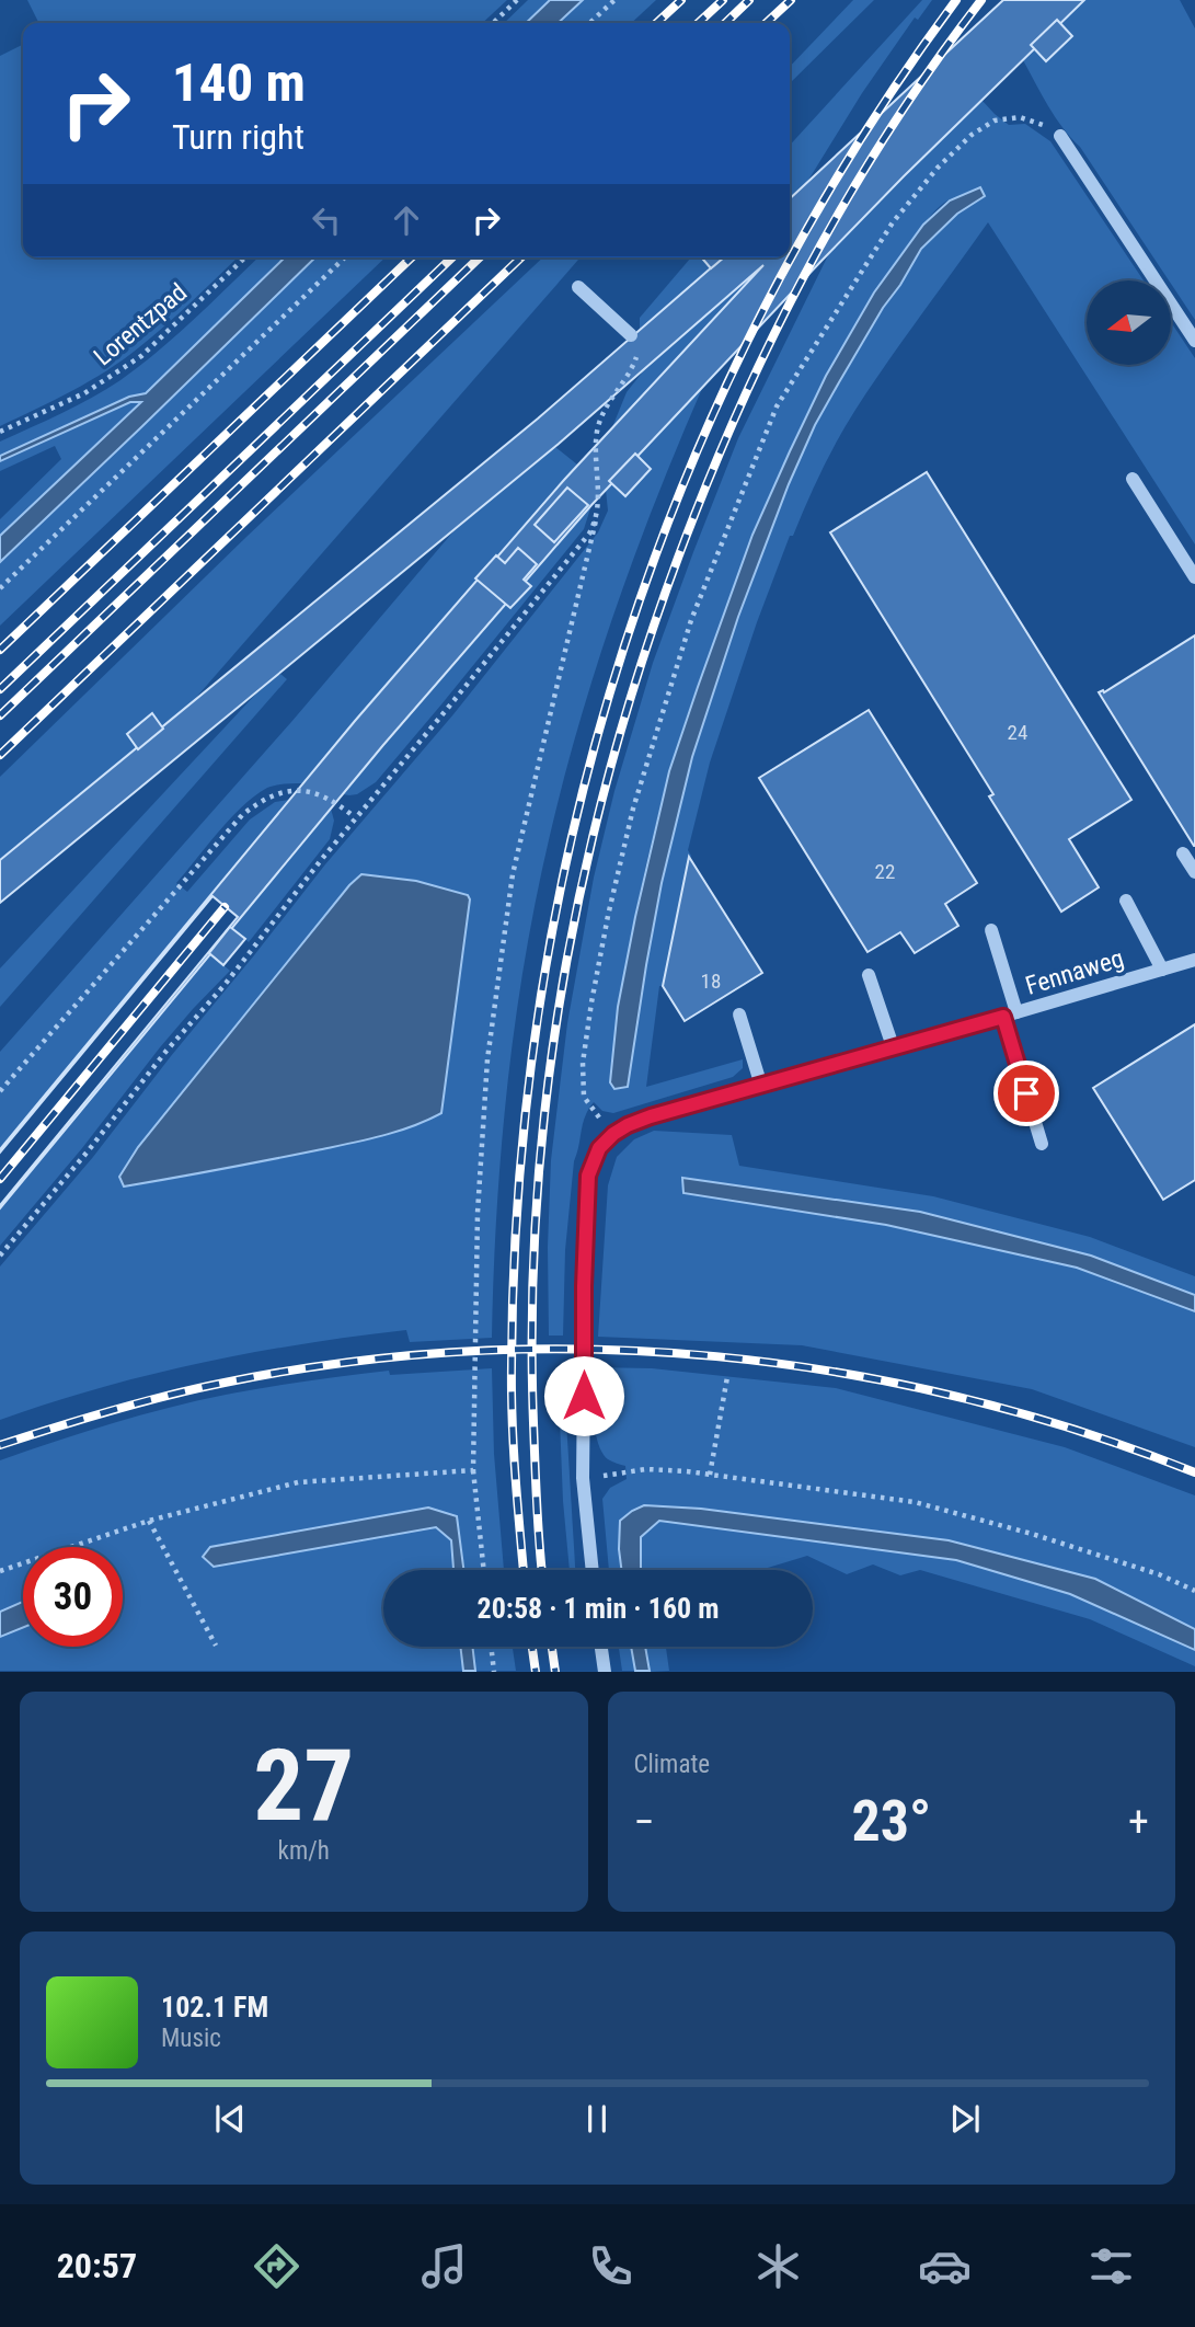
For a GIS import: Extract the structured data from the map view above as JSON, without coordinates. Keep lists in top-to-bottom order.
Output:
{
  "streets": {
    "street": ["Fennaweg"],
    "path": ["Lorentzpad"]
  },
  "house_numbers": ["24", "22", "18"],
  "north": "left",
  "page": {
    "turn": ["140 m", "Turn right"],
    "limit": "30",
    "trip": "20:58 · 1 min · 160 m",
    "tile": [
      ["27", "km/h"],
      "Climate"
    ],
    "heat": ["−", "23°", "+"],
    "song": ["102.1 FM", "Music"],
    "tabs": "20:57"
  }
}
